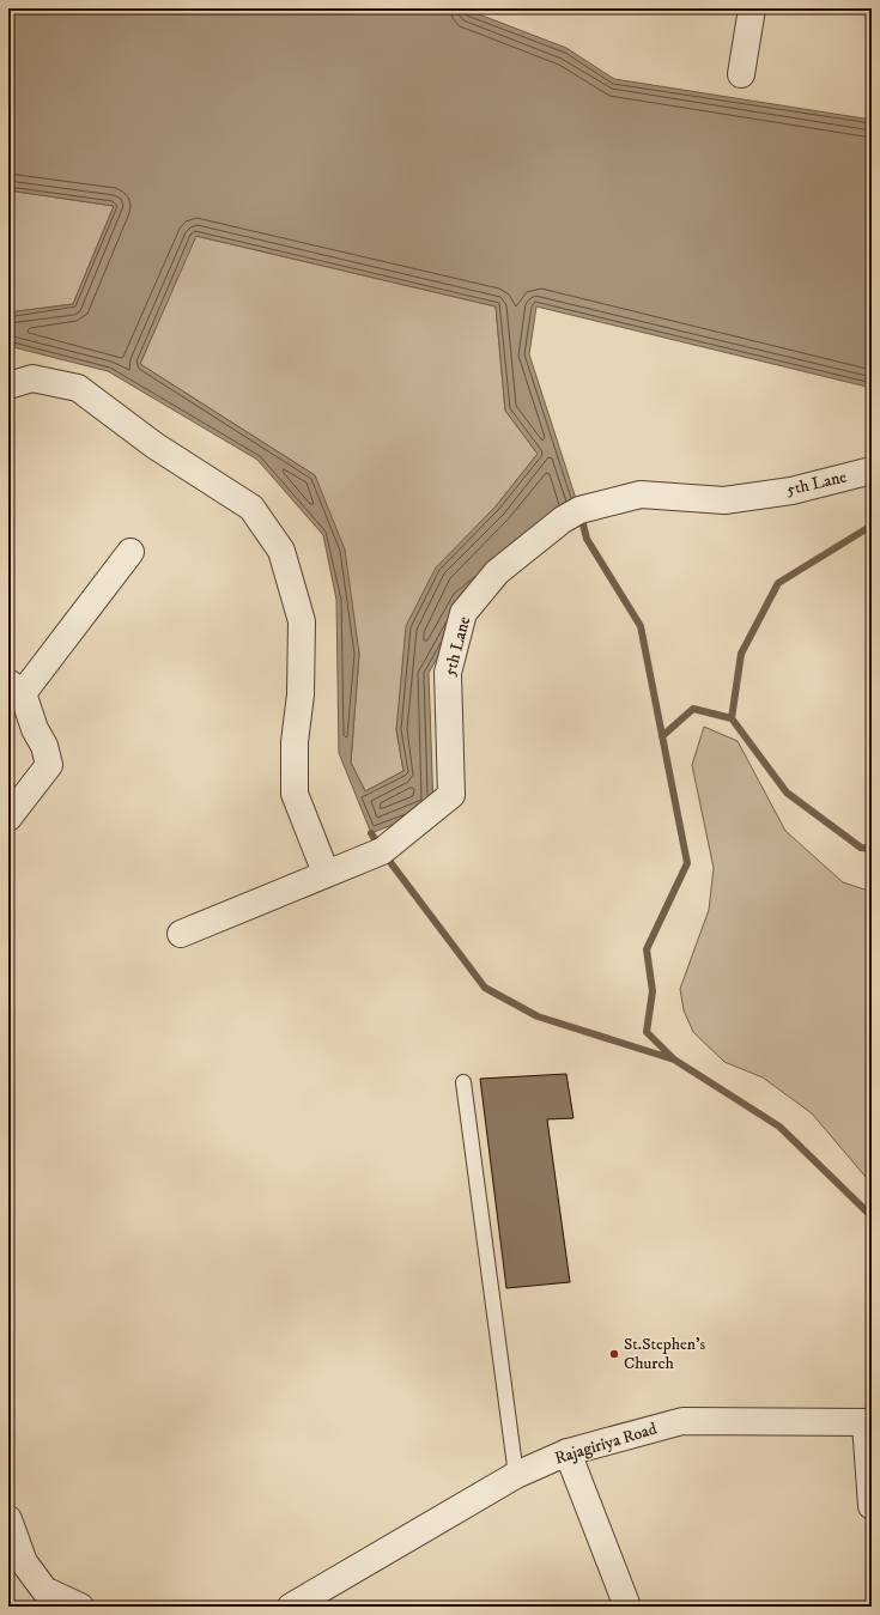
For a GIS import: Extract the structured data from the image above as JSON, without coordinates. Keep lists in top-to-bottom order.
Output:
{
  "streets": {
    "street": ["5th Lane", "Rajagiriya Road"]
  },
  "places": ["St.Stephen's Church"]
}
